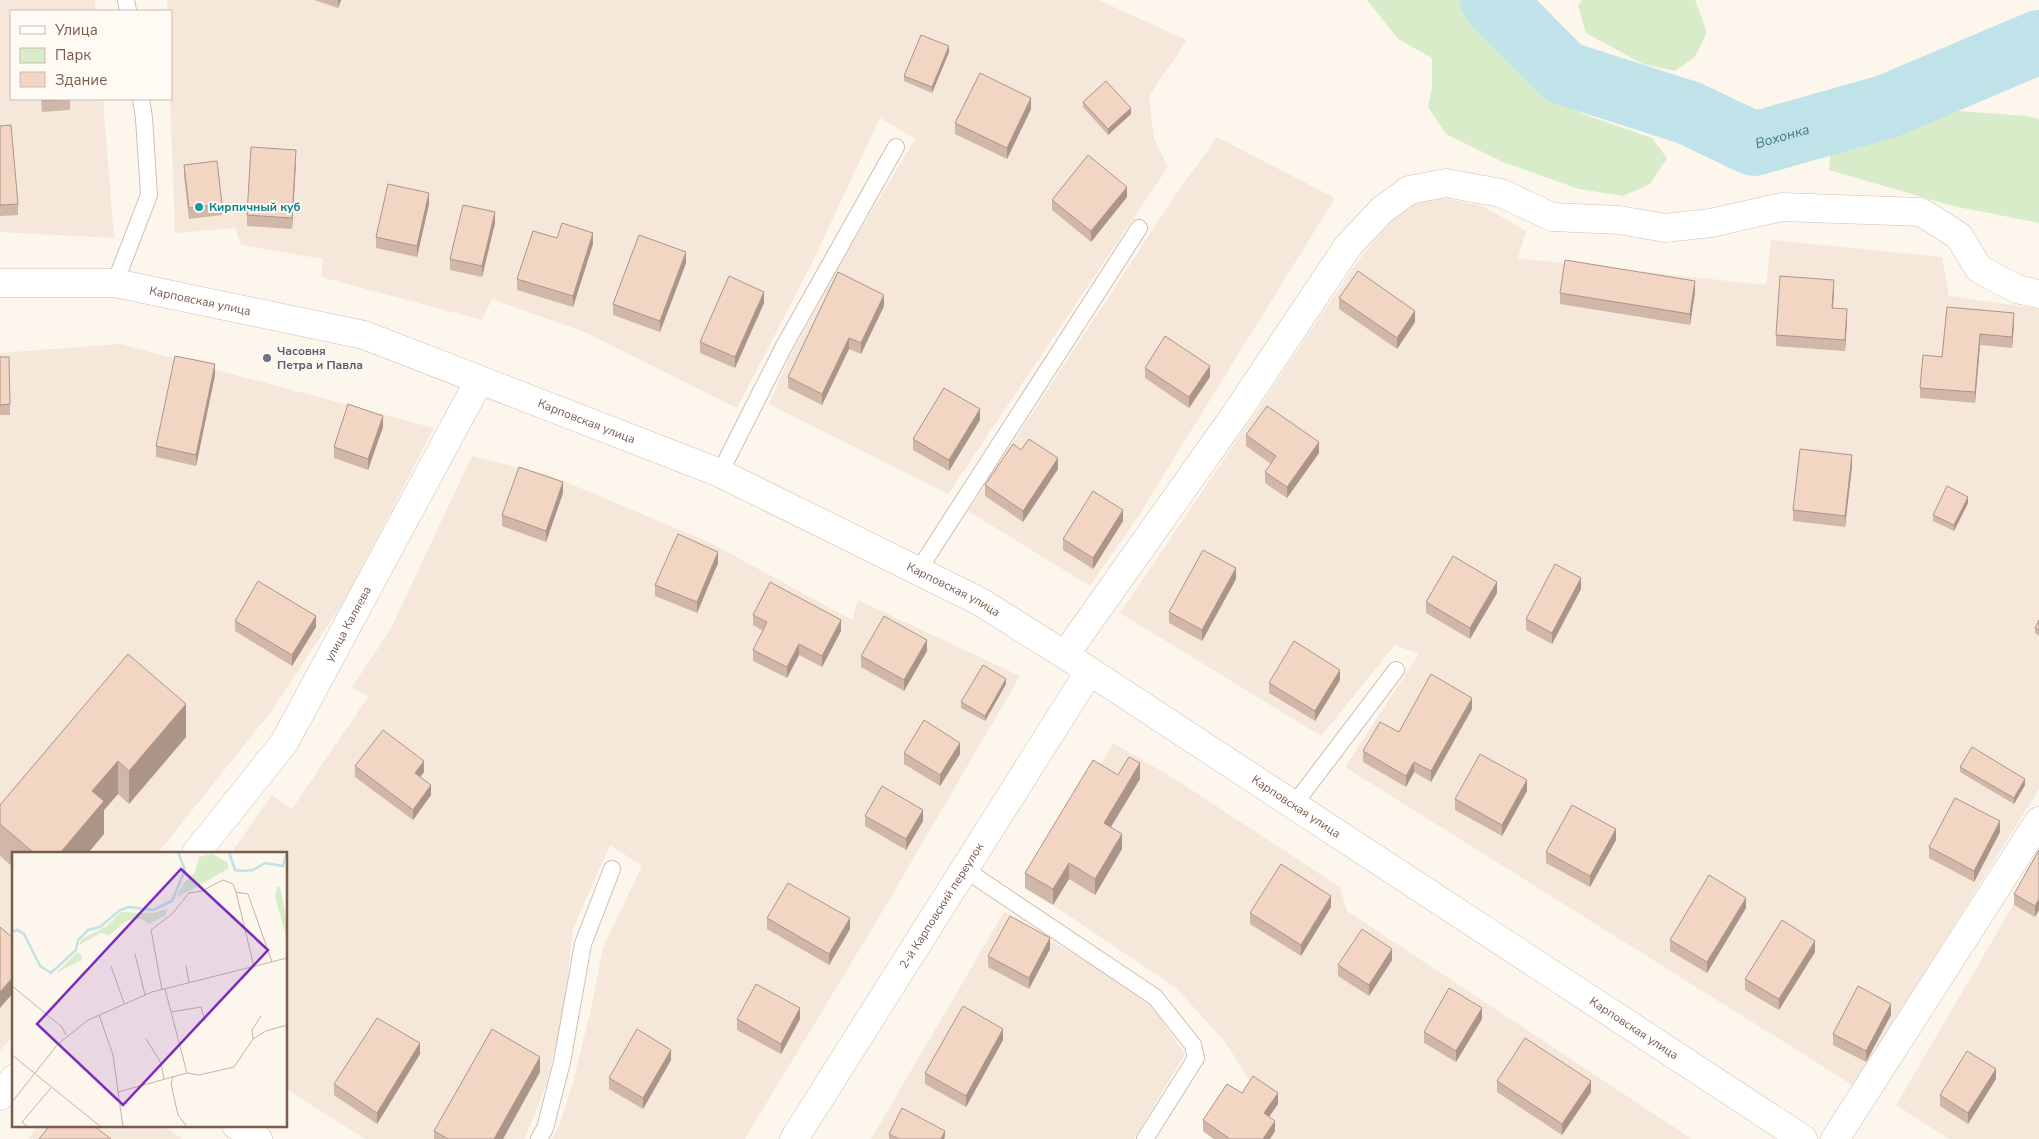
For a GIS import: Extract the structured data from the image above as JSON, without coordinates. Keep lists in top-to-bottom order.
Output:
{
  "streets": {
    "street": ["Карповская улица", "улица Каляева", "2-й Карповский переулок"]
  },
  "crossings": [
    ["Карповская улица", "улица Каляева"],
    ["Карповская улица", "2-й Карповский переулок"]
  ],
  "water": ["Вохонка"],
  "places": ["Кирпичный куб", "Часовня Петра и Павла"],
  "legend": ["Улица", "Парк", "Здание"]
}
